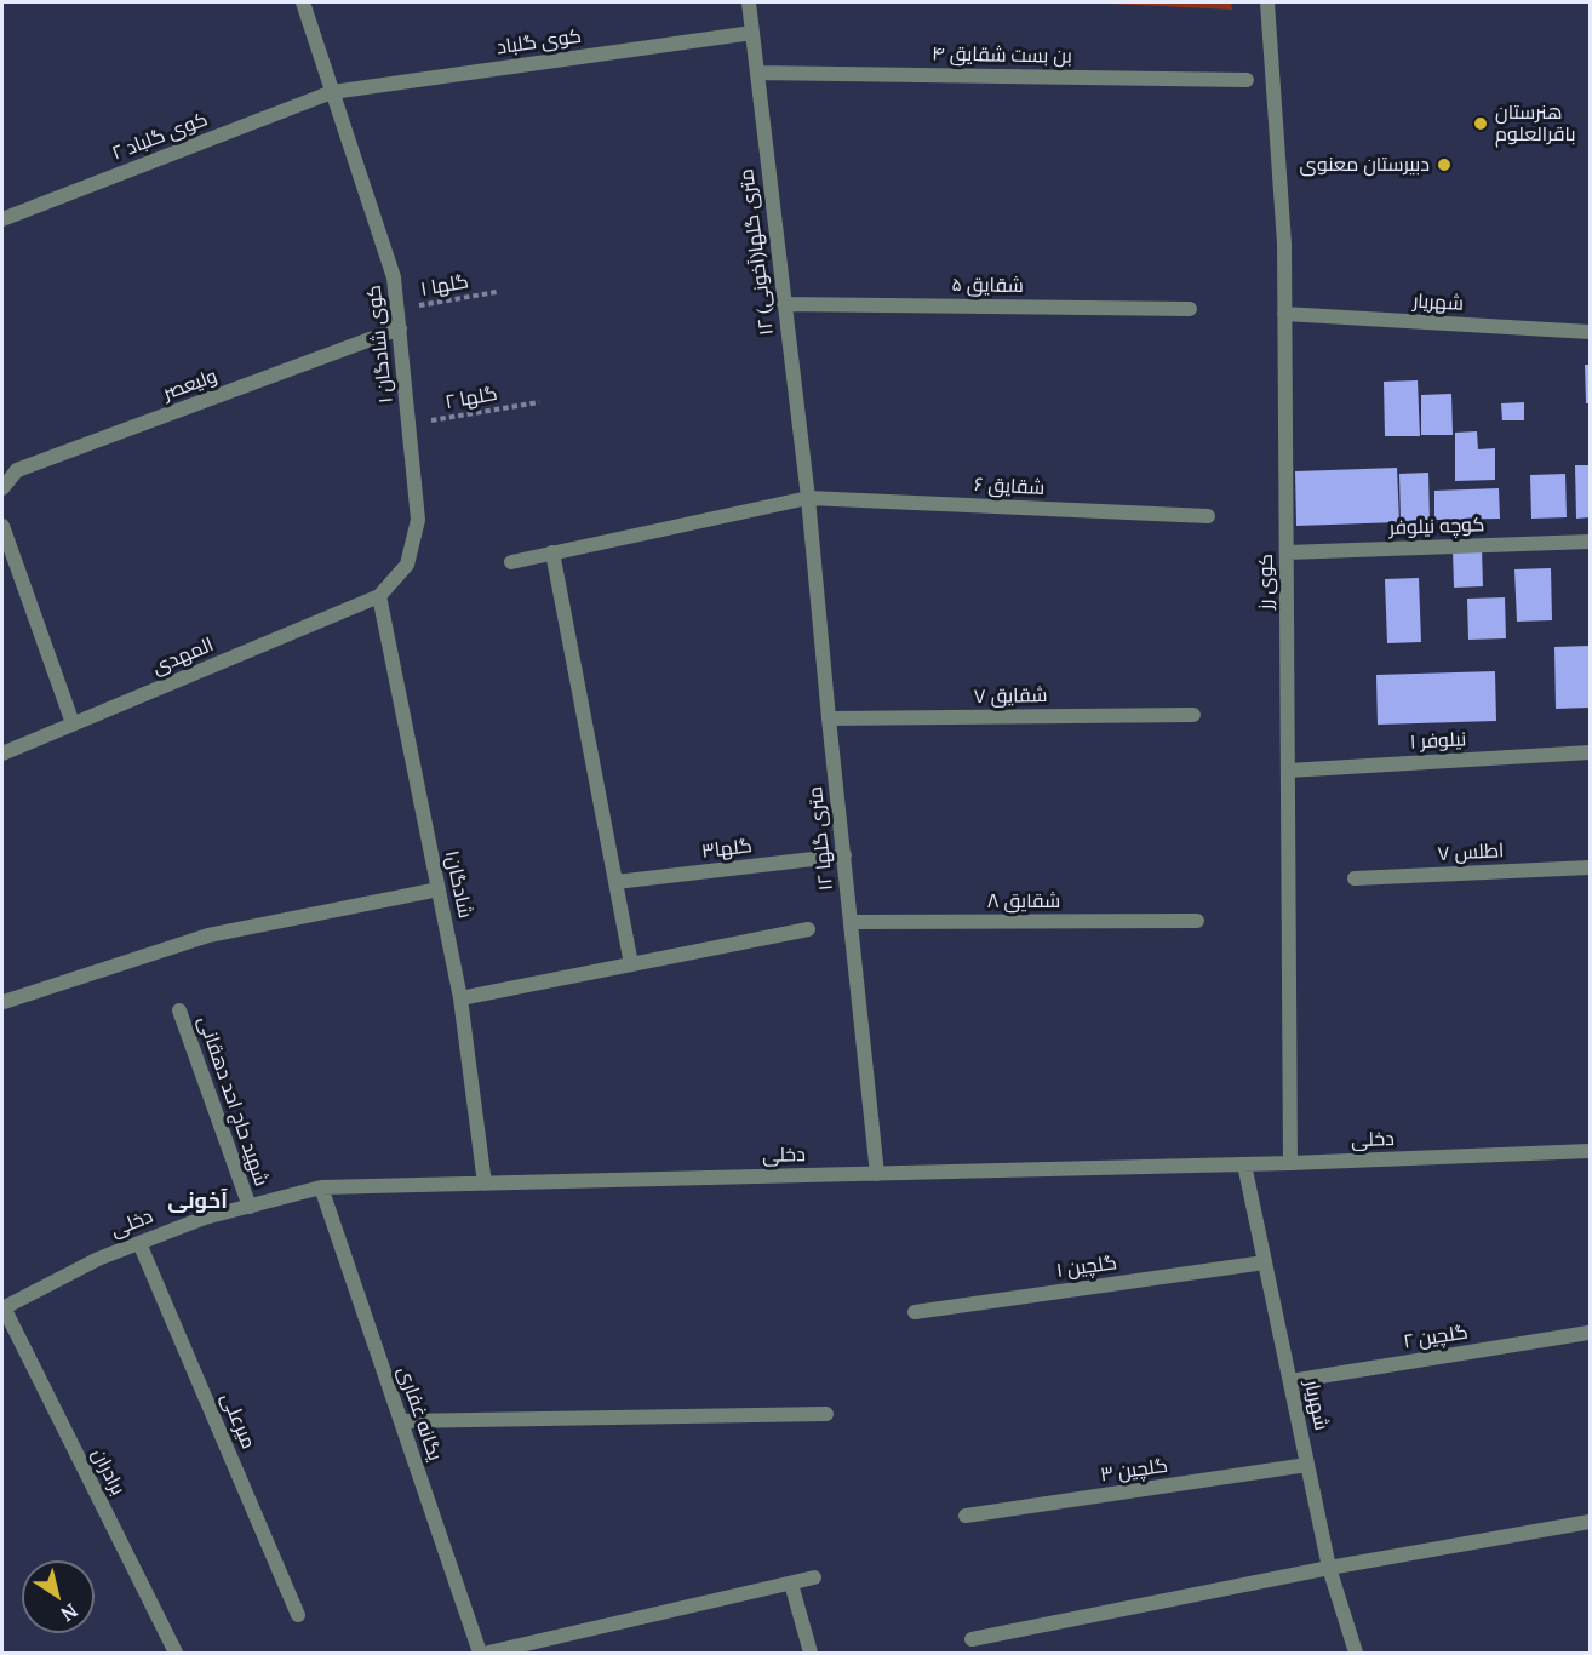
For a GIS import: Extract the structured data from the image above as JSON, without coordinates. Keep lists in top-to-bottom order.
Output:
{
  "streets": {
    "street": [
      "کوی گلباد",
      "بن بست شقایق ۴",
      "کوی گلباد ۲",
      "۱۲ متری گلها(آخونی)",
      "شقایق ۵",
      "شهریار",
      "کوی شادگان ۱",
      "ولیعصر",
      "شقایق ۶",
      "کوچه نیلوفر",
      "کوی رز",
      "المهدی",
      "شقایق ۷",
      "نیلوفر ۱",
      "۱۲ متری گلها",
      "گلها۳",
      "اطلس ۷",
      "شادگان۱",
      "شقایق ۸",
      "شهید حاج احد دهقانی",
      "دخلی",
      "گلچین ۱",
      "گلچین ۲",
      "یگانه غفاری",
      "میرعلی",
      "گلچین ۳",
      "برادران"
    ],
    "path": ["گلها ۱", "گلها ۲"]
  },
  "crossings": [
    ["کوی گلباد", "کوی گلباد ۲"],
    ["کوی گلباد", "۱۲ متری گلها(آخونی)"],
    ["کوی گلباد", "کوی شادگان ۱"],
    ["بن بست شقایق ۴", "۱۲ متری گلها(آخونی)"],
    ["کوی گلباد ۲", "کوی شادگان ۱"],
    ["۱۲ متری گلها(آخونی)", "شقایق ۵"],
    ["۱۲ متری گلها(آخونی)", "شقایق ۶"],
    ["۱۲ متری گلها(آخونی)", "۱۲ متری گلها"],
    ["گلها ۱", "کوی شادگان ۱"],
    ["شهریار", "کوی رز"],
    ["شهریار", "دخلی"],
    ["شهریار", "گلچین ۱"],
    ["شهریار", "گلچین ۲"],
    ["شهریار", "گلچین ۳"],
    ["کوی شادگان ۱", "ولیعصر"],
    ["کوی شادگان ۱", "گلها ۲"],
    ["کوی شادگان ۱", "المهدی"],
    ["کوی شادگان ۱", "شادگان۱"],
    ["شقایق ۶", "۱۲ متری گلها"],
    ["کوچه نیلوفر", "کوی رز"],
    ["کوی رز", "نیلوفر ۱"],
    ["کوی رز", "دخلی"],
    ["المهدی", "شادگان۱"],
    ["شقایق ۷", "۱۲ متری گلها"],
    ["۱۲ متری گلها", "گلها۳"],
    ["۱۲ متری گلها", "شقایق ۸"],
    ["۱۲ متری گلها", "دخلی"],
    ["شادگان۱", "دخلی"],
    ["شهید حاج احد دهقانی", "دخلی"],
    ["دخلی", "یگانه غفاری"],
    ["دخلی", "میرعلی"],
    ["دخلی", "برادران"]
  ],
  "districts": ["آخونی"],
  "places": ["هنرستان باقرالعلوم", "دبیرستان معنوی"],
  "north": "bottom right"
}
